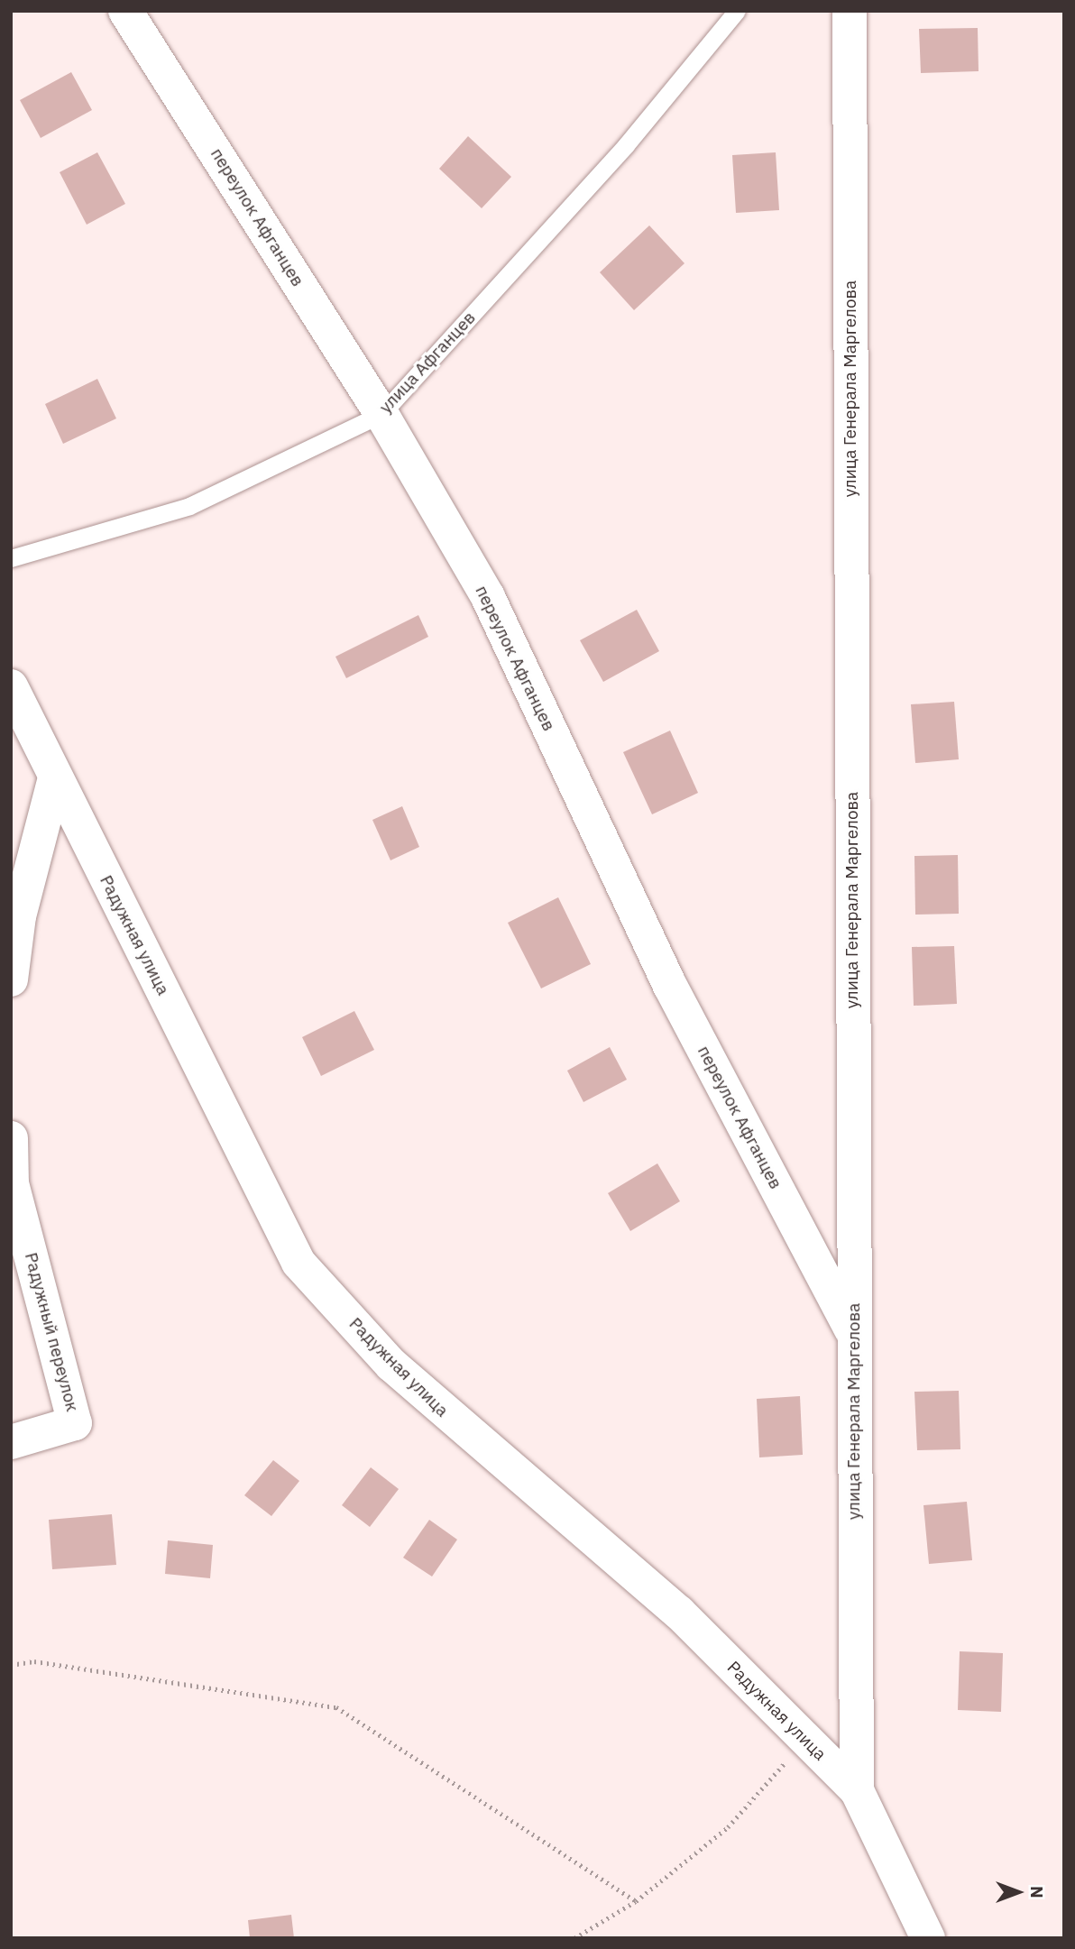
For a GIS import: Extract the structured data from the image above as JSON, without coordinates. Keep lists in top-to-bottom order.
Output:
{
  "streets": {
    "street": [
      "переулок Афганцев",
      "улица Генерала Маргелова",
      "Радужная улица",
      "Радужный переулок"
    ],
    "lane": ["улица Афганцев"]
  },
  "crossings": [
    ["переулок Афганцев", "улица Афганцев"],
    ["переулок Афганцев", "улица Генерала Маргелова"],
    ["улица Генерала Маргелова", "Радужная улица"]
  ],
  "north": "right"
}
